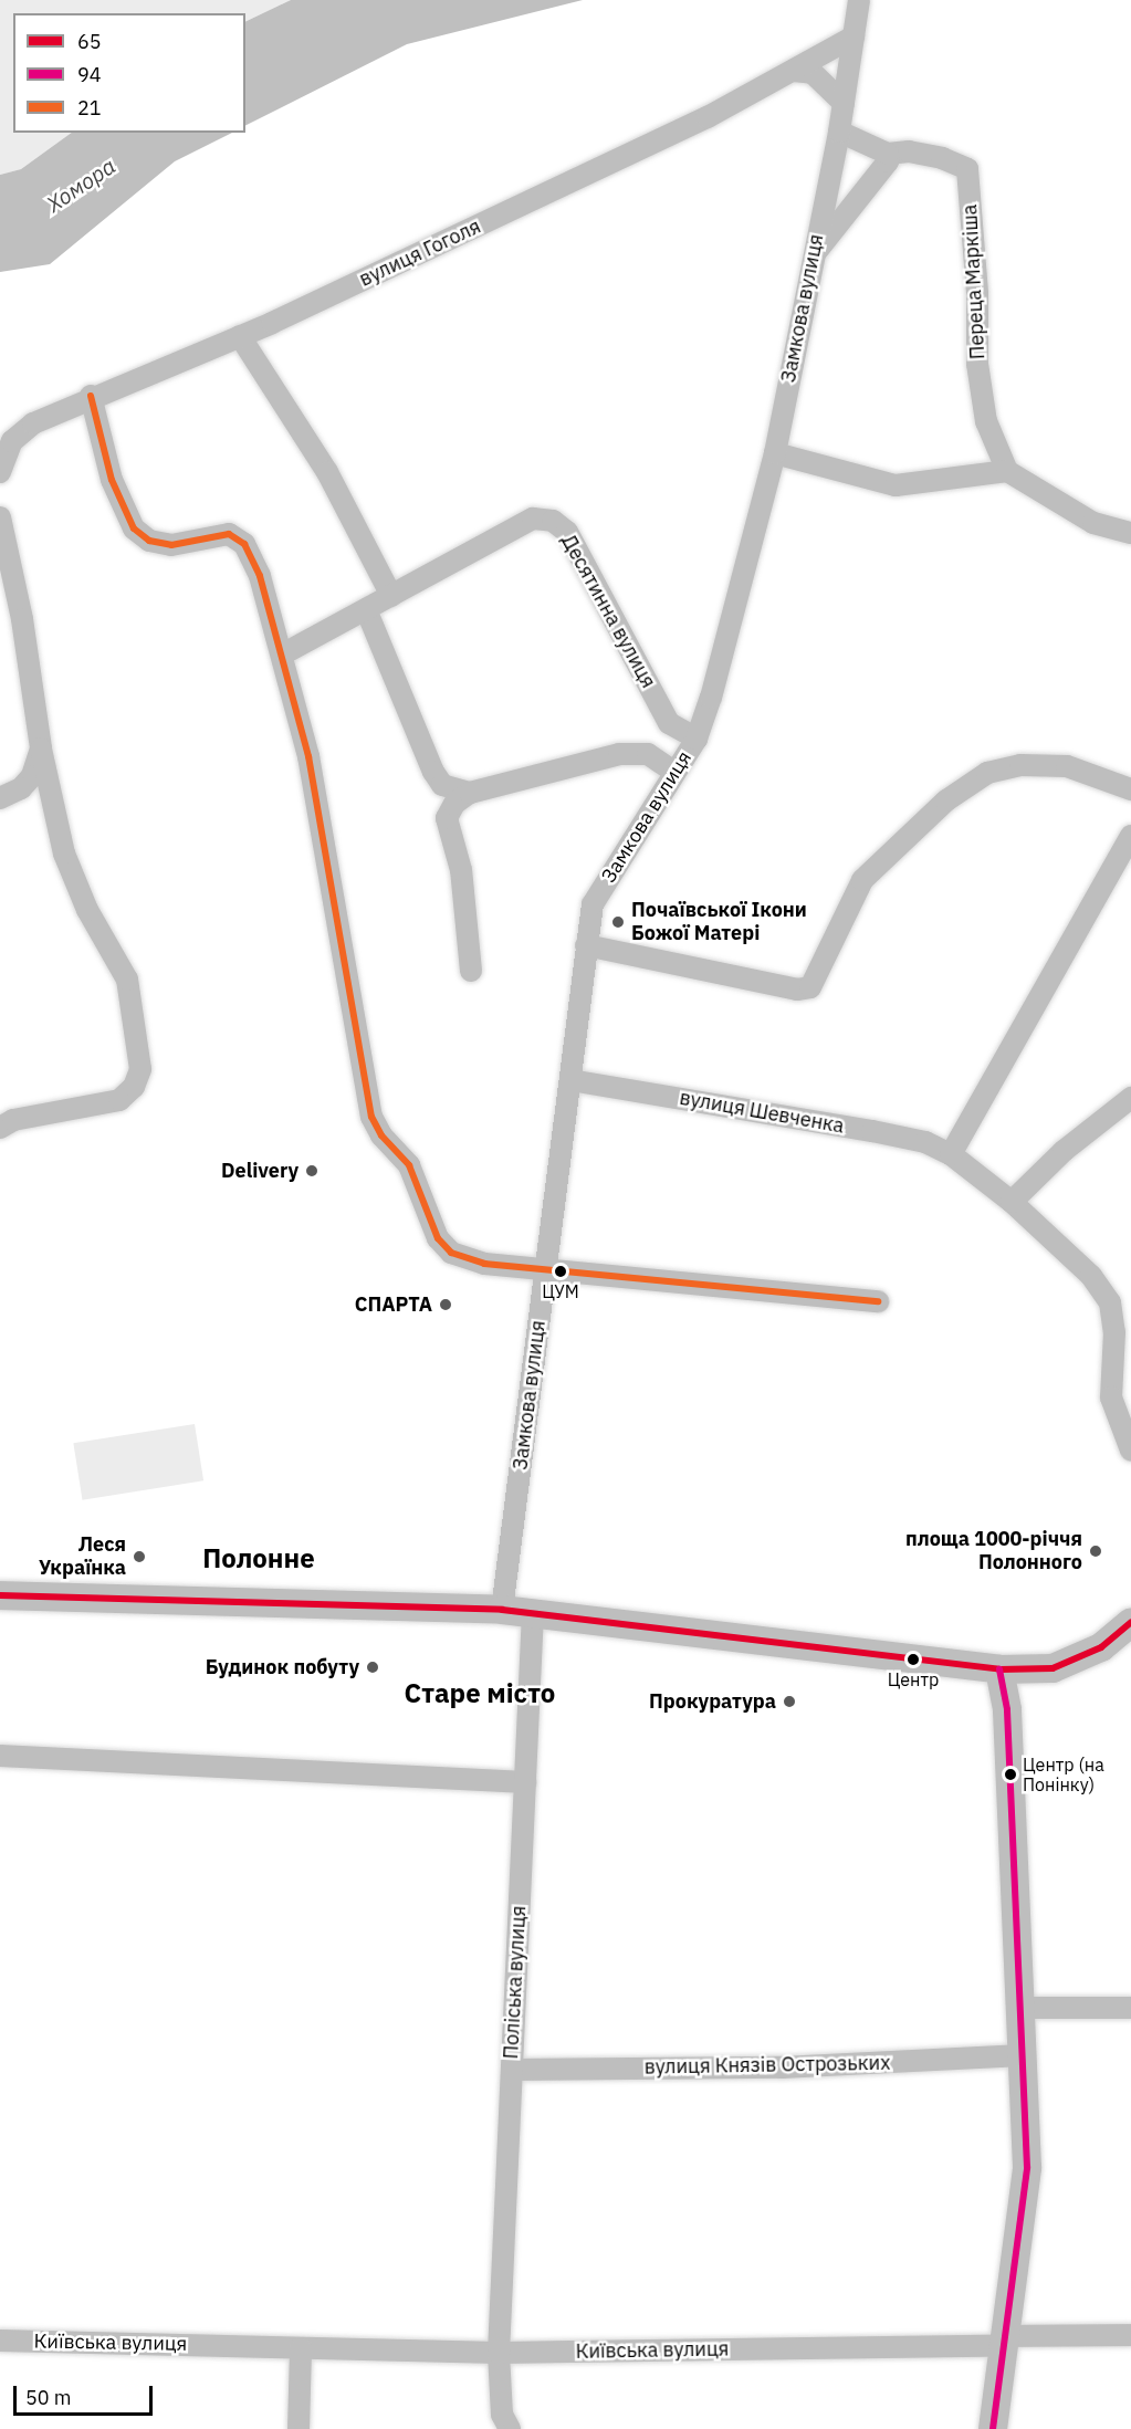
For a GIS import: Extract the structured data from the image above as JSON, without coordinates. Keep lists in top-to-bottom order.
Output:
{
  "streets": {
    "street": [
      "вулиця Гоголя",
      "Переца Маркіша",
      "Замкова вулиця",
      "Десятинна вулиця",
      "вулиця Шевченка",
      "Поліська вулиця",
      "вулиця Князів Острозьких",
      "Київська вулиця"
    ]
  },
  "crossings": [
    ["вулиця Гоголя", "Замкова вулиця"],
    ["Замкова вулиця", "вулиця Шевченка"],
    ["Поліська вулиця", "вулиця Князів Острозьких"],
    ["Поліська вулиця", "Київська вулиця"]
  ],
  "districts": ["Полонне", "Старе місто"],
  "water": ["Хомора"],
  "places": [
    "Почаївської Ікони Божої Матері",
    "Delivery",
    "ЦУМ",
    "СПАРТА",
    "площа 1000-річчя Полонного",
    "Леся Українка",
    "Центр",
    "Будинок побуту",
    "Прокуратура",
    "Центр (на Понінку)"
  ],
  "lines": ["transit line 21", "transit line 65", "transit line 94"],
  "legend": ["65", "94", "21"],
  "scale_bar": "50 m"
}
